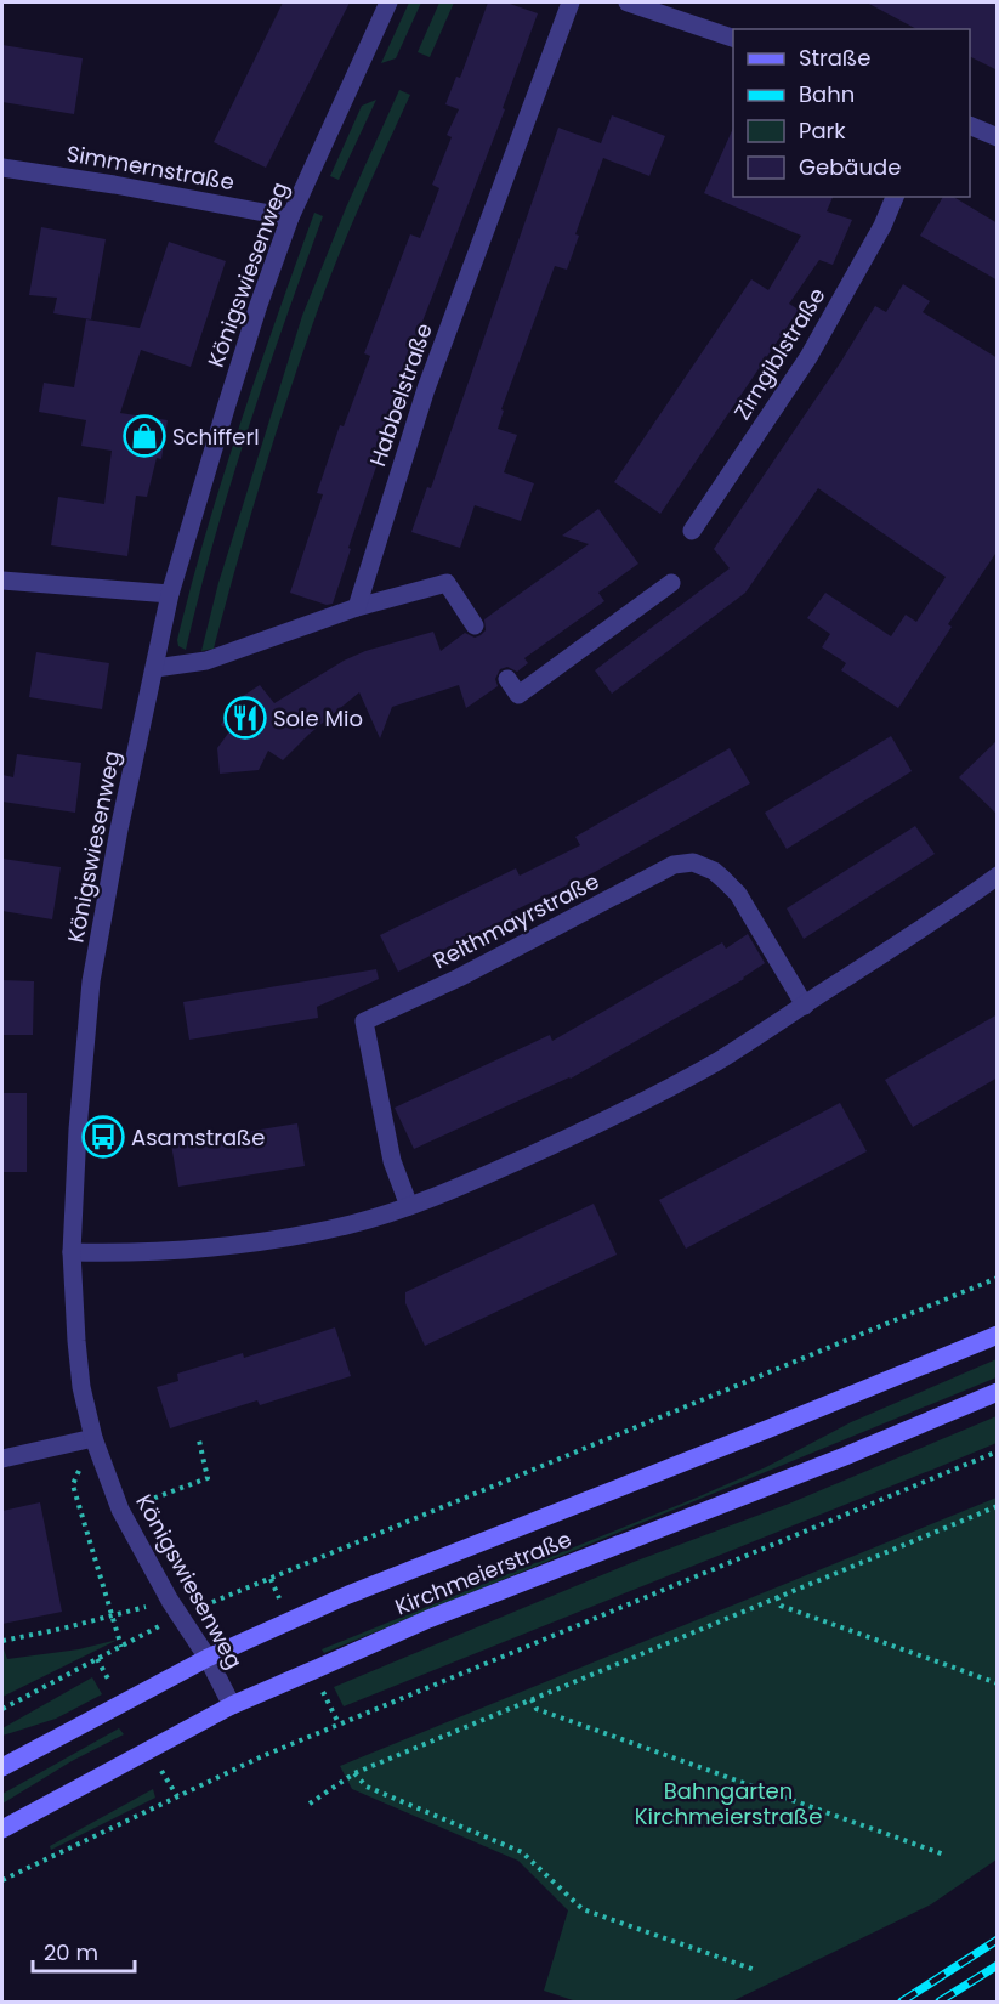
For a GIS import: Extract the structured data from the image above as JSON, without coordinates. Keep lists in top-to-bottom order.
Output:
{
  "streets": {
    "main road": ["Kirchmeierstraße"],
    "street": [
      "Simmernstraße",
      "Königswiesenweg",
      "Zirngiblstraße",
      "Habbelstraße",
      "Reithmayrstraße"
    ]
  },
  "crossings": [
    ["Simmernstraße", "Königswiesenweg"],
    ["Königswiesenweg", "Kirchmeierstraße"]
  ],
  "parks": ["Bahngarten Kirchmeierstraße"],
  "places": {
    "shop": ["Schifferl"],
    "restaurant": ["Sole Mio"],
    "bus stop": ["Asamstraße"]
  },
  "legend": [
    "Straße",
    "Bahn",
    "Park",
    "Gebäude"
  ],
  "scale_bar": "20 m"
}
